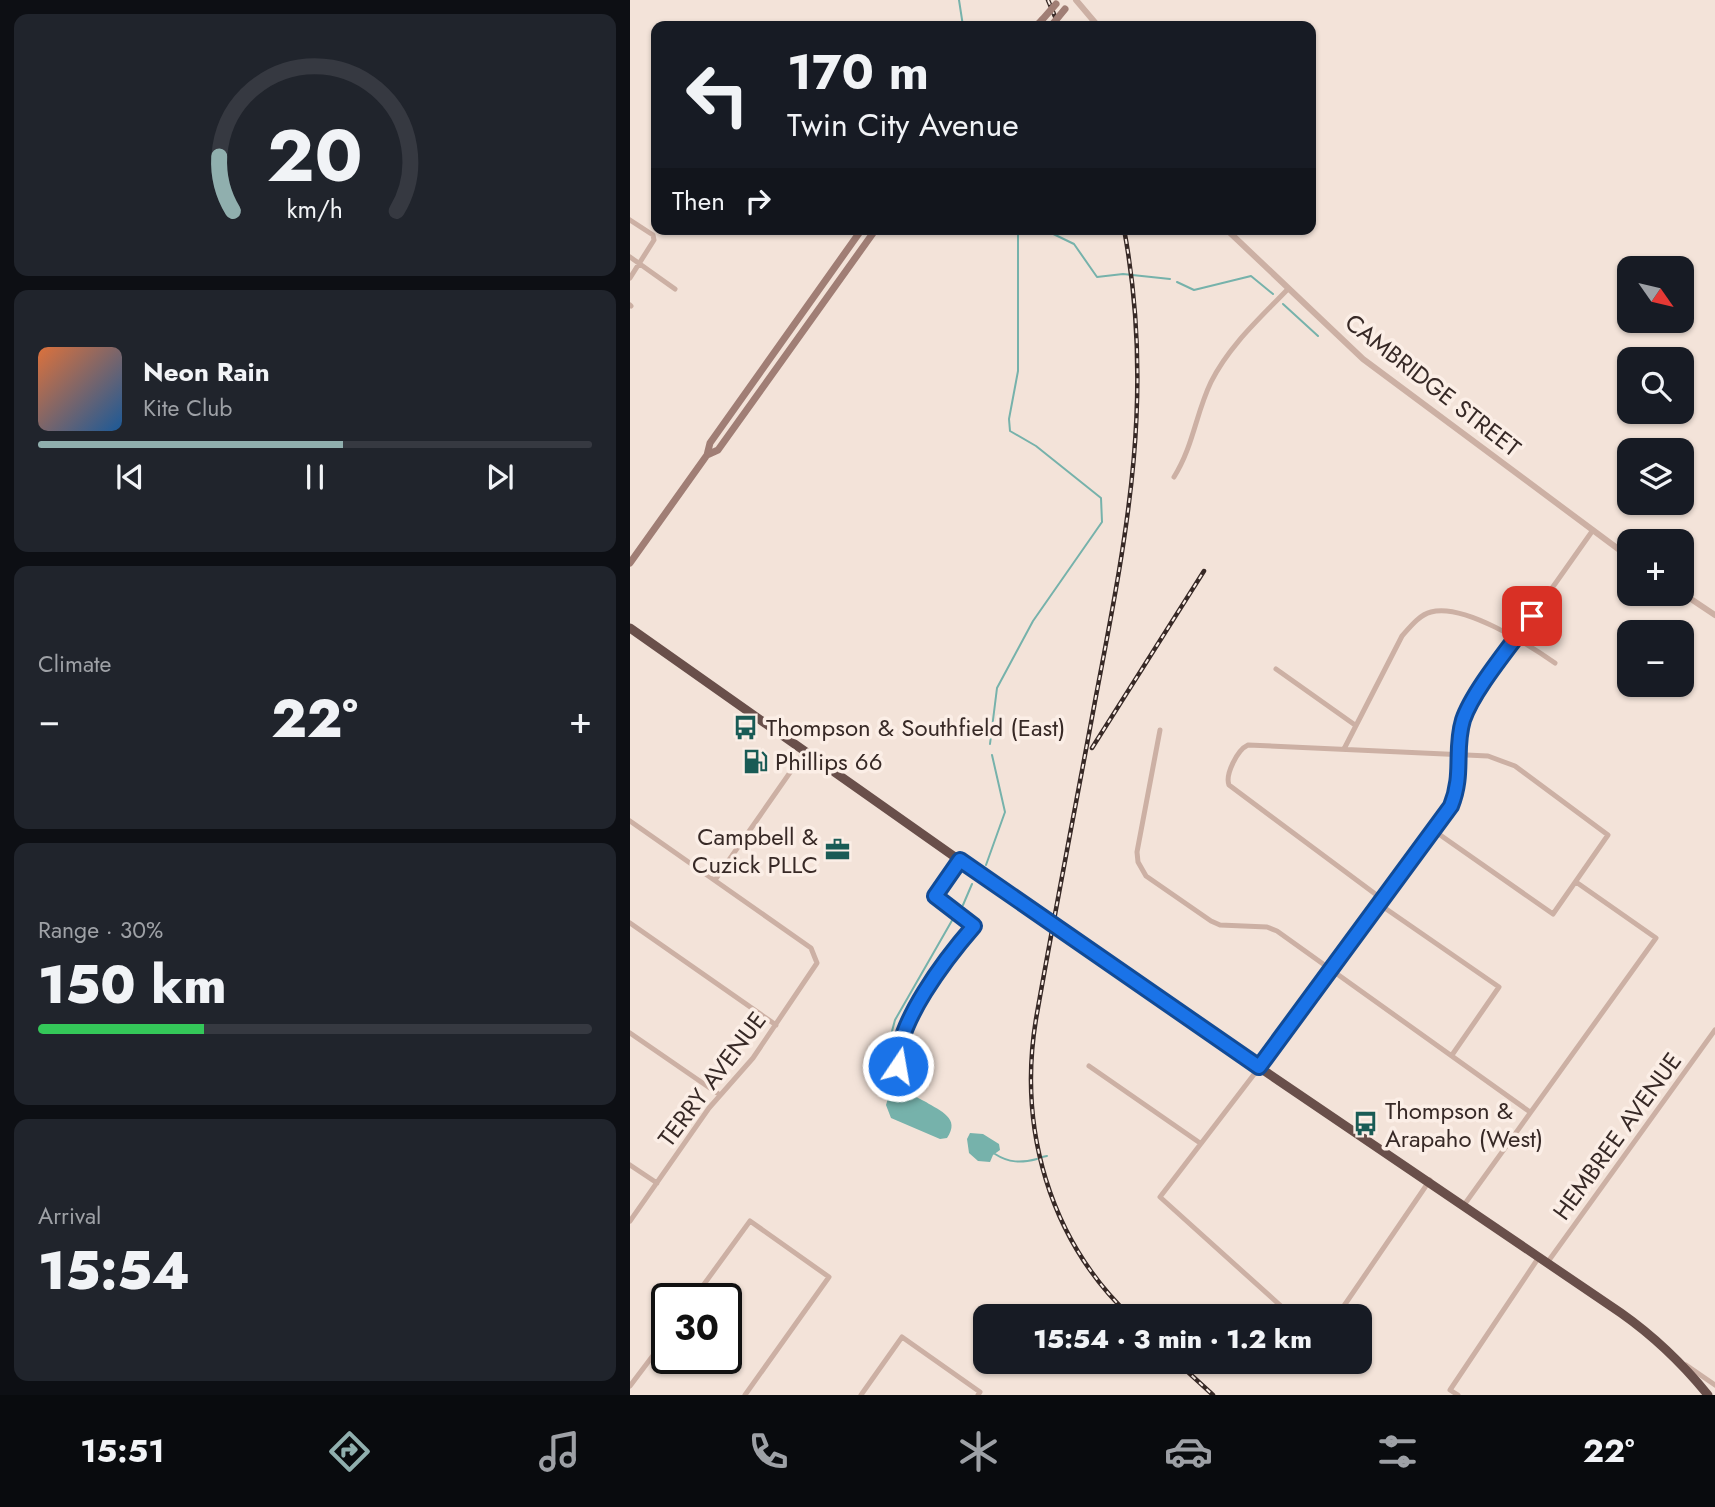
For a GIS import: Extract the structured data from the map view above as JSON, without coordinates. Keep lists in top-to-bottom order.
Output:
{
  "streets": {
    "street": ["CAMBRIDGE STREET", "TERRY AVENUE", "HEMBREE AVENUE"]
  },
  "places": {
    "bus stop": ["Thompson & Southfield (East)", "Thompson & Arapaho (West)"],
    "fuel station": ["Phillips 66"],
    "office": ["Campbell & Cuzick PLLC"]
  },
  "north": "bottom right",
  "page": {
    "turn": ["170 m", "Twin City Avenue"],
    "then": "Then",
    "map_buttons": ["+", "−"],
    "song": ["Neon Rain", "Kite Club"],
    "tile": [
      "Climate",
      ["Range · 30%", "150 km"],
      ["Arrival", "15:54"]
    ],
    "heat": ["−", "22°", "+"],
    "limit": "30",
    "trip": "15:54 · 3 min · 1.2 km",
    "tabs": ["15:51", "22°"],
    "gauge": ["20", "km/h"]
  }
}
